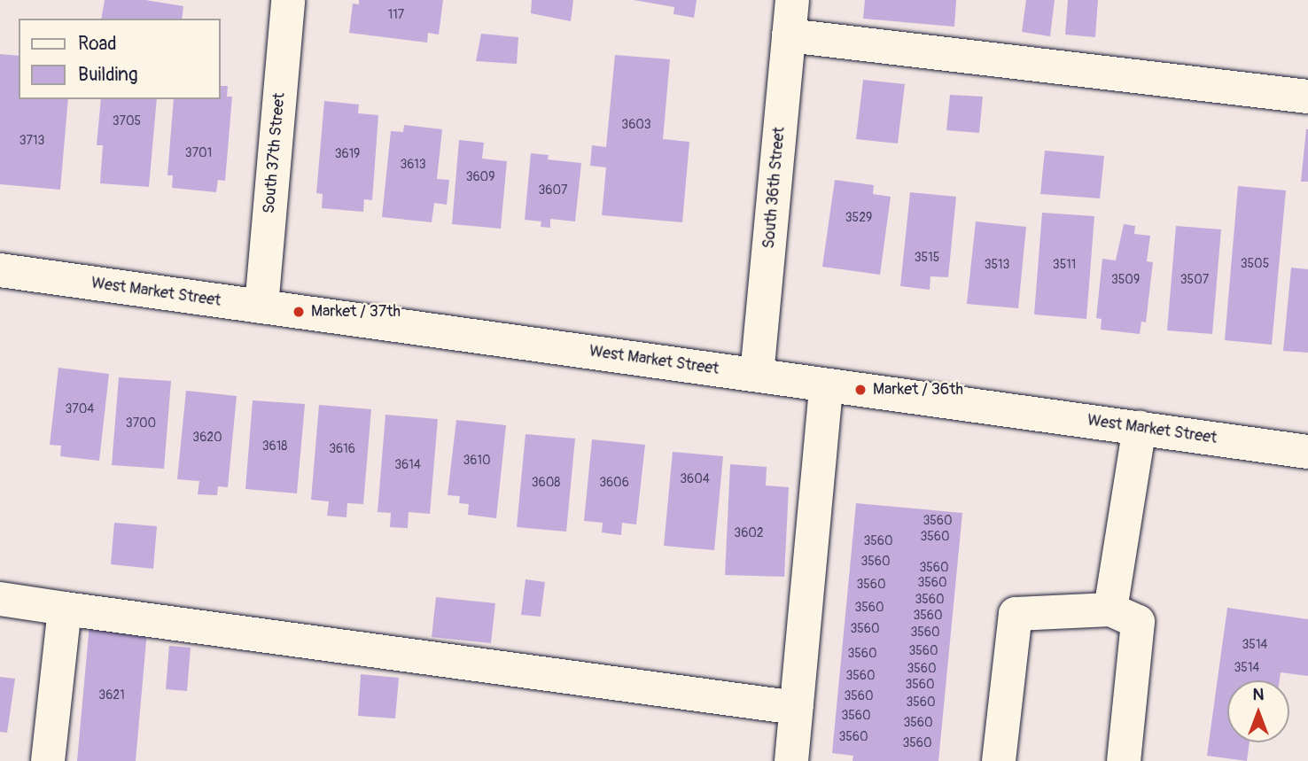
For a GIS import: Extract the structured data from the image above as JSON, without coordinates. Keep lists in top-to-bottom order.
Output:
{
  "streets": {
    "street": ["South 37th Street", "South 36th Street", "West Market Street"]
  },
  "crossings": [
    ["South 37th Street", "West Market Street"],
    ["South 36th Street", "West Market Street"]
  ],
  "places": ["Market / 37th", "Market / 36th"],
  "house_numbers": [
    "117",
    "3705",
    "3603",
    "3713",
    "3701",
    "3619",
    "3613",
    "3609",
    "3607",
    "3529",
    "3515",
    "3505",
    "3513",
    "3511",
    "3509",
    "3507",
    "3704",
    "3700",
    "3620",
    "3618",
    "3616",
    "3610",
    "3614",
    "3604",
    "3608",
    "3606",
    "3560",
    "3602",
    "3560",
    "3560",
    "3560",
    "3560",
    "3560",
    "3560",
    "3560",
    "3560",
    "3560",
    "3560",
    "3560",
    "3514",
    "3560",
    "3560",
    "3514",
    "3560",
    "3560",
    "3560",
    "3621",
    "3560",
    "3560",
    "3560",
    "3560",
    "3560",
    "3560"
  ],
  "legend": ["Road", "Building"],
  "north": "top"
}
